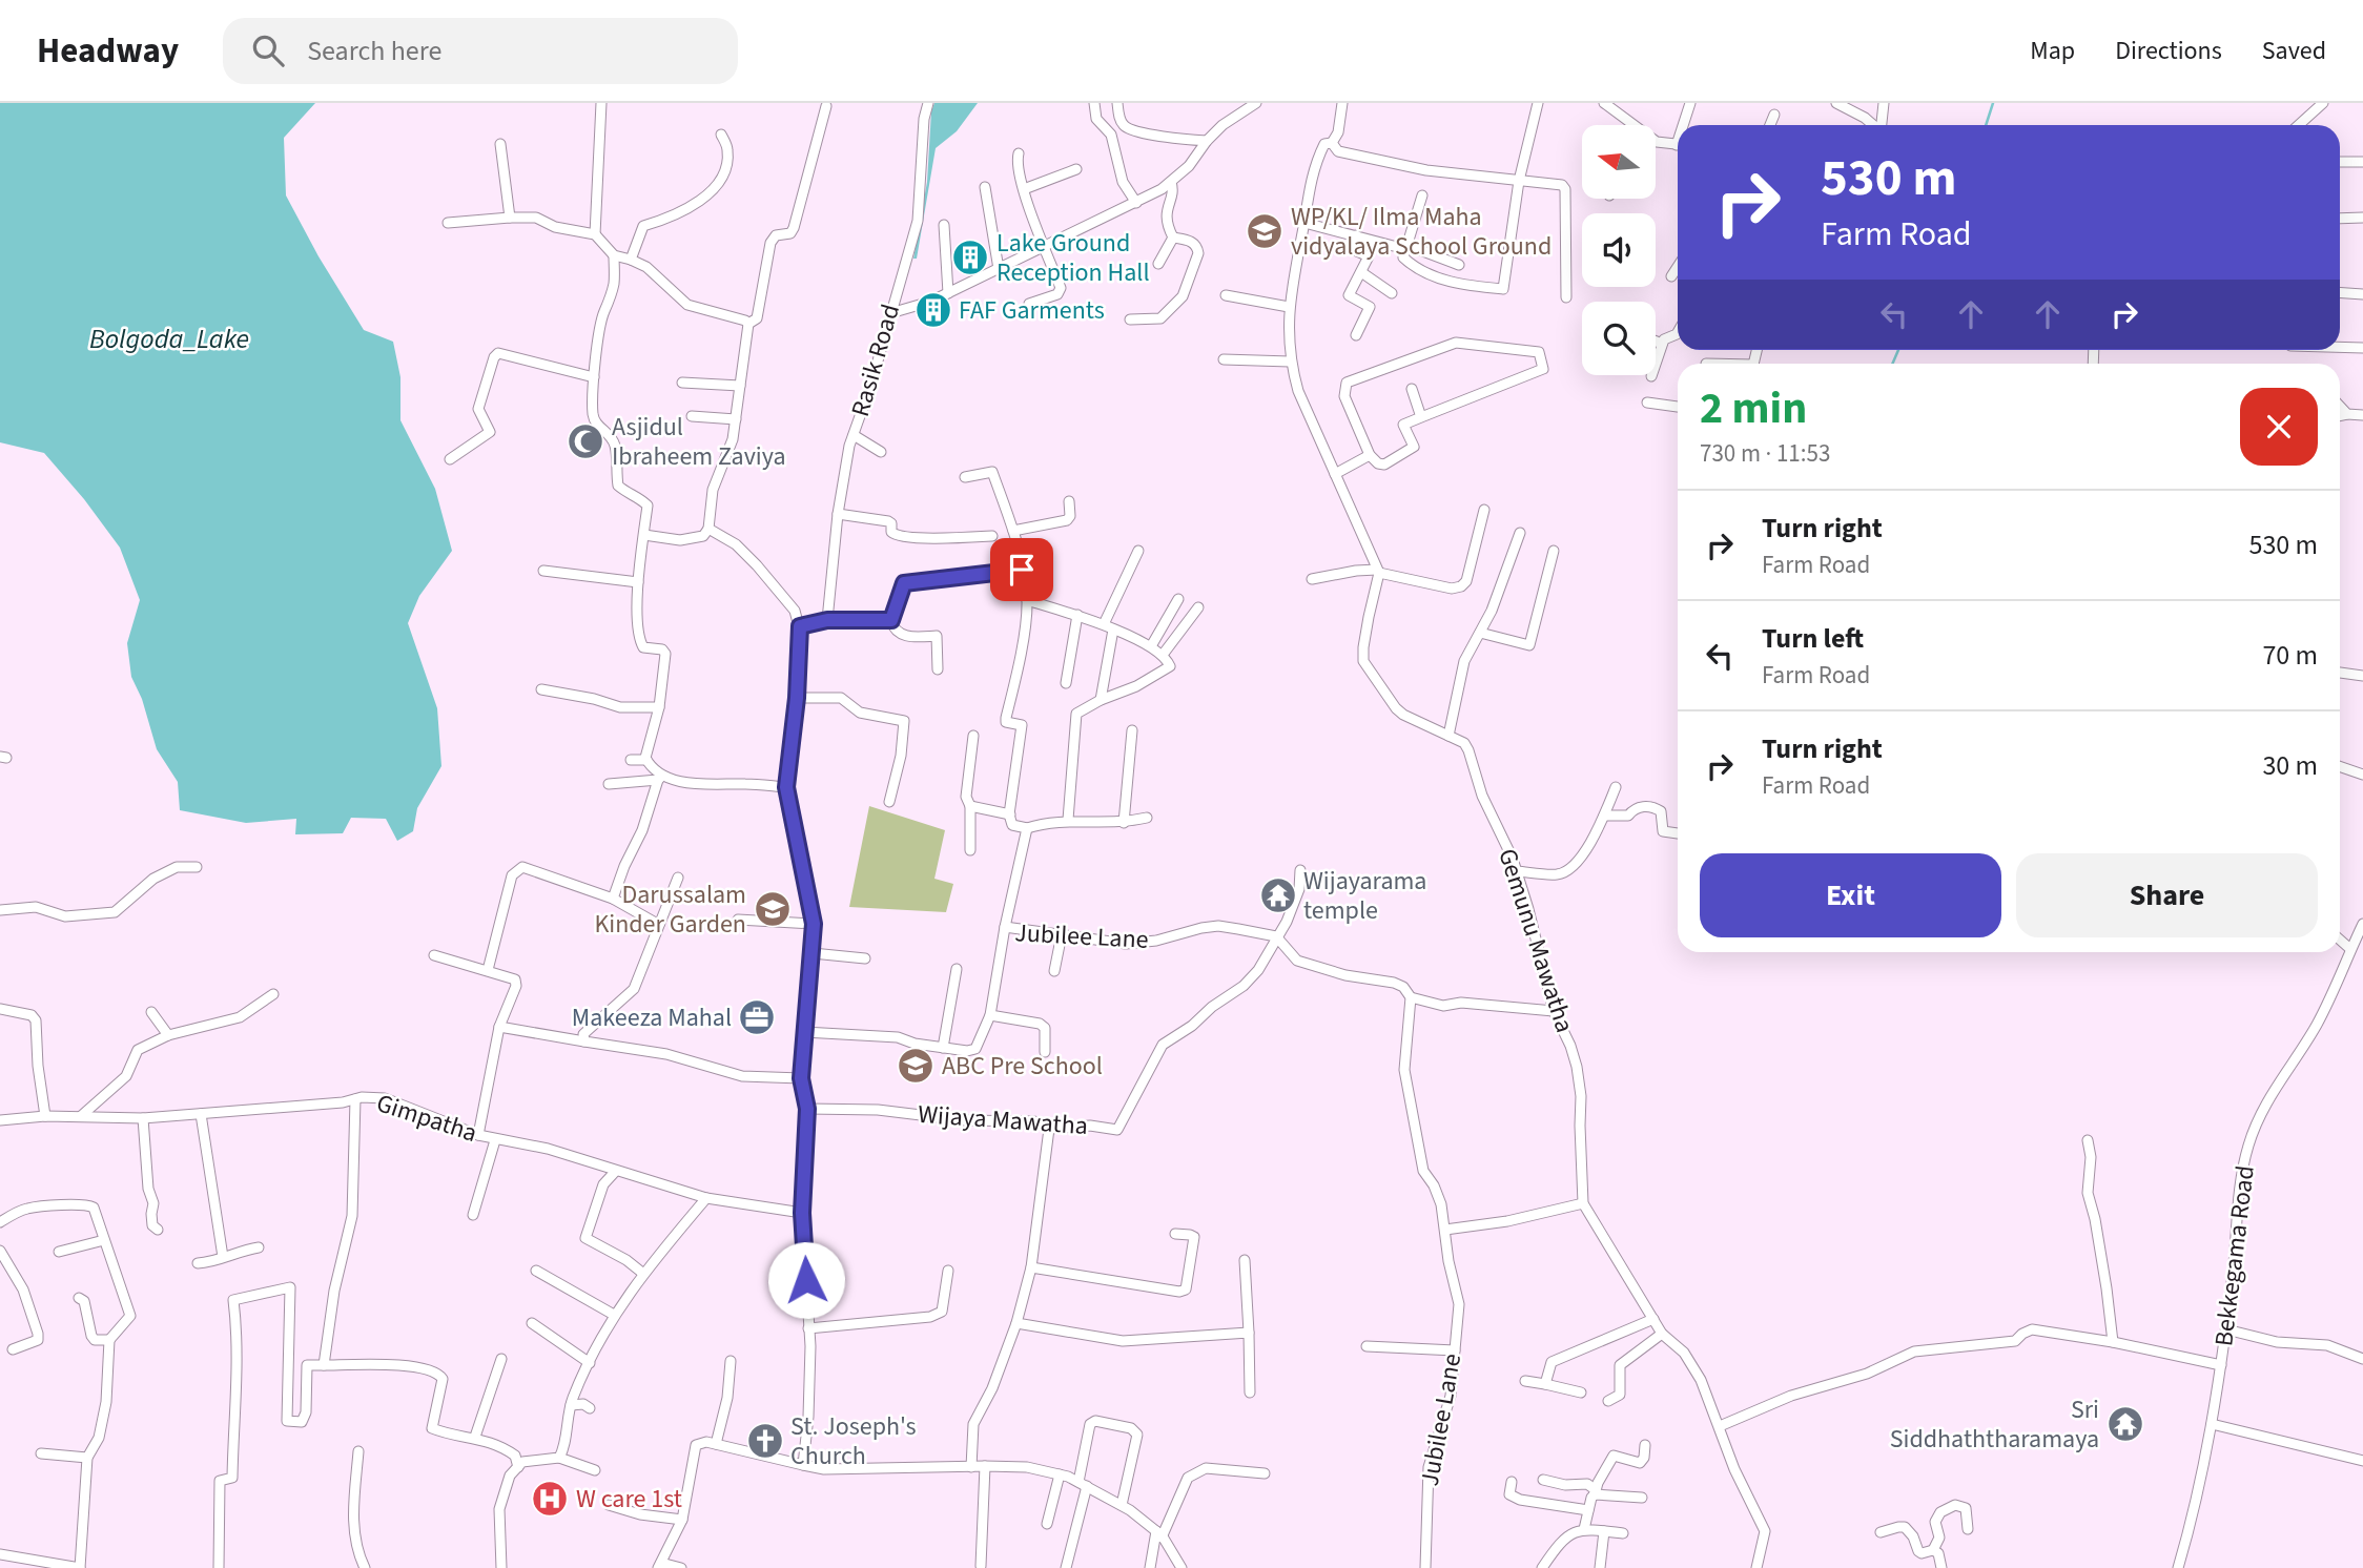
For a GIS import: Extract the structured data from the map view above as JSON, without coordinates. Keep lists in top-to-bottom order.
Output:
{
  "streets": {
    "street": [
      "Rasik Road",
      "Jubilee Lane",
      "Gemunu Mawatha",
      "Gimpatha",
      "Wijaya Mawatha",
      "Bekkegama Road"
    ]
  },
  "crossings": [
    ["Jubilee Lane", "Wijaya Mawatha"]
  ],
  "water": ["Bolgoda_Lake"],
  "places": {
    "school or university": ["WP/KL/ Ilma Maha vidyalaya School Ground", "Darussalam Kinder Garden", "ABC Pre School"],
    "building": ["Lake Ground Reception Hall", "FAF Garments"],
    "mosque": ["Asjidul Ibraheem Zaviya"],
    "temple": ["Wijayarama temple", "Sri Siddhaththaramaya"],
    "office": ["Makeeza Mahal"],
    "church": ["St. Joseph's Church"],
    "hospital": ["W care 1st"]
  },
  "north": "left",
  "page": {
    "header": "Headway",
    "search": "Search here",
    "nav": ["Map", "Directions", "Saved"],
    "turn": ["530 m", "Farm Road"],
    "heading": ["2 min", "730 m · 11:53"],
    "list": [
      {
        "name": "Turn right",
        "note": "Farm Road",
        "value": "530 m"
      },
      {
        "name": "Turn left",
        "note": "Farm Road",
        "value": "70 m"
      },
      {
        "name": "Turn right",
        "note": "Farm Road",
        "value": "30 m"
      }
    ],
    "buttons": ["Exit", "Share"]
  }
}
